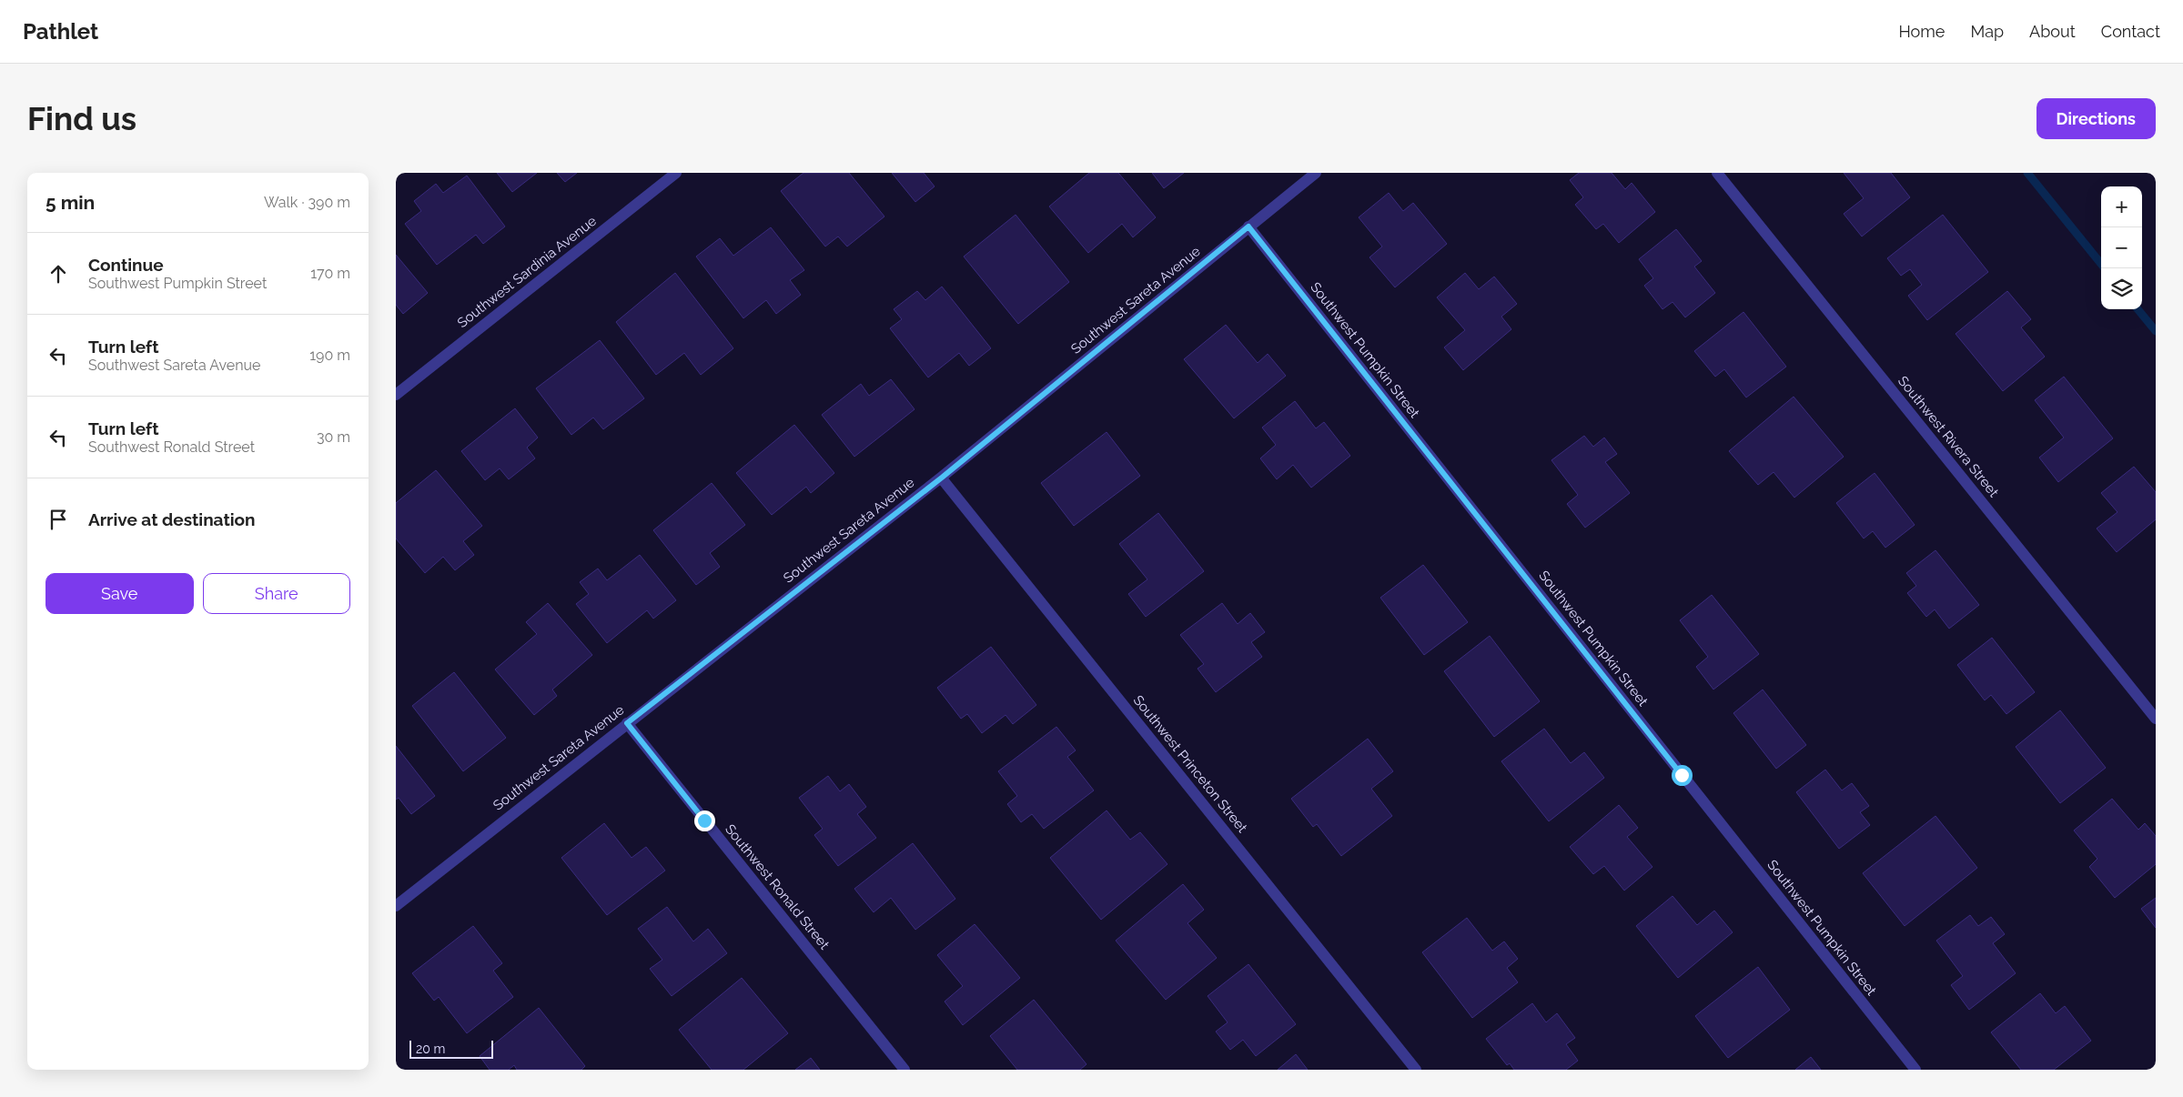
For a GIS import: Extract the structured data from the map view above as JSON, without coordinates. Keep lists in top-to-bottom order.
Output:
{
  "streets": {
    "street": [
      "Southwest Sardinia Avenue",
      "Southwest Sareta Avenue",
      "Southwest Pumpkin Street",
      "Southwest Rivera Street",
      "Southwest Princeton Street",
      "Southwest Ronald Street"
    ]
  },
  "crossings": [
    ["Southwest Sareta Avenue", "Southwest Pumpkin Street"],
    ["Southwest Sareta Avenue", "Southwest Princeton Street"],
    ["Southwest Sareta Avenue", "Southwest Ronald Street"]
  ],
  "scale_bar": "20 m",
  "page": {
    "header": "Pathlet",
    "nav": [
      "Home",
      "Map",
      "About",
      "Contact"
    ],
    "buttons": [
      "Directions",
      ["Save", "Share"]
    ],
    "title": "Find us",
    "heading": ["5 min", "Walk · 390 m"],
    "map_buttons": ["+", "−"],
    "list": [
      ["Continue", "Southwest Pumpkin Street", "170 m"],
      ["Turn left", "Southwest Sareta Avenue", "190 m"],
      ["Turn left", "Southwest Ronald Street", "30 m"],
      "Arrive at destination"
    ],
    "scale": "20 m"
  }
}
